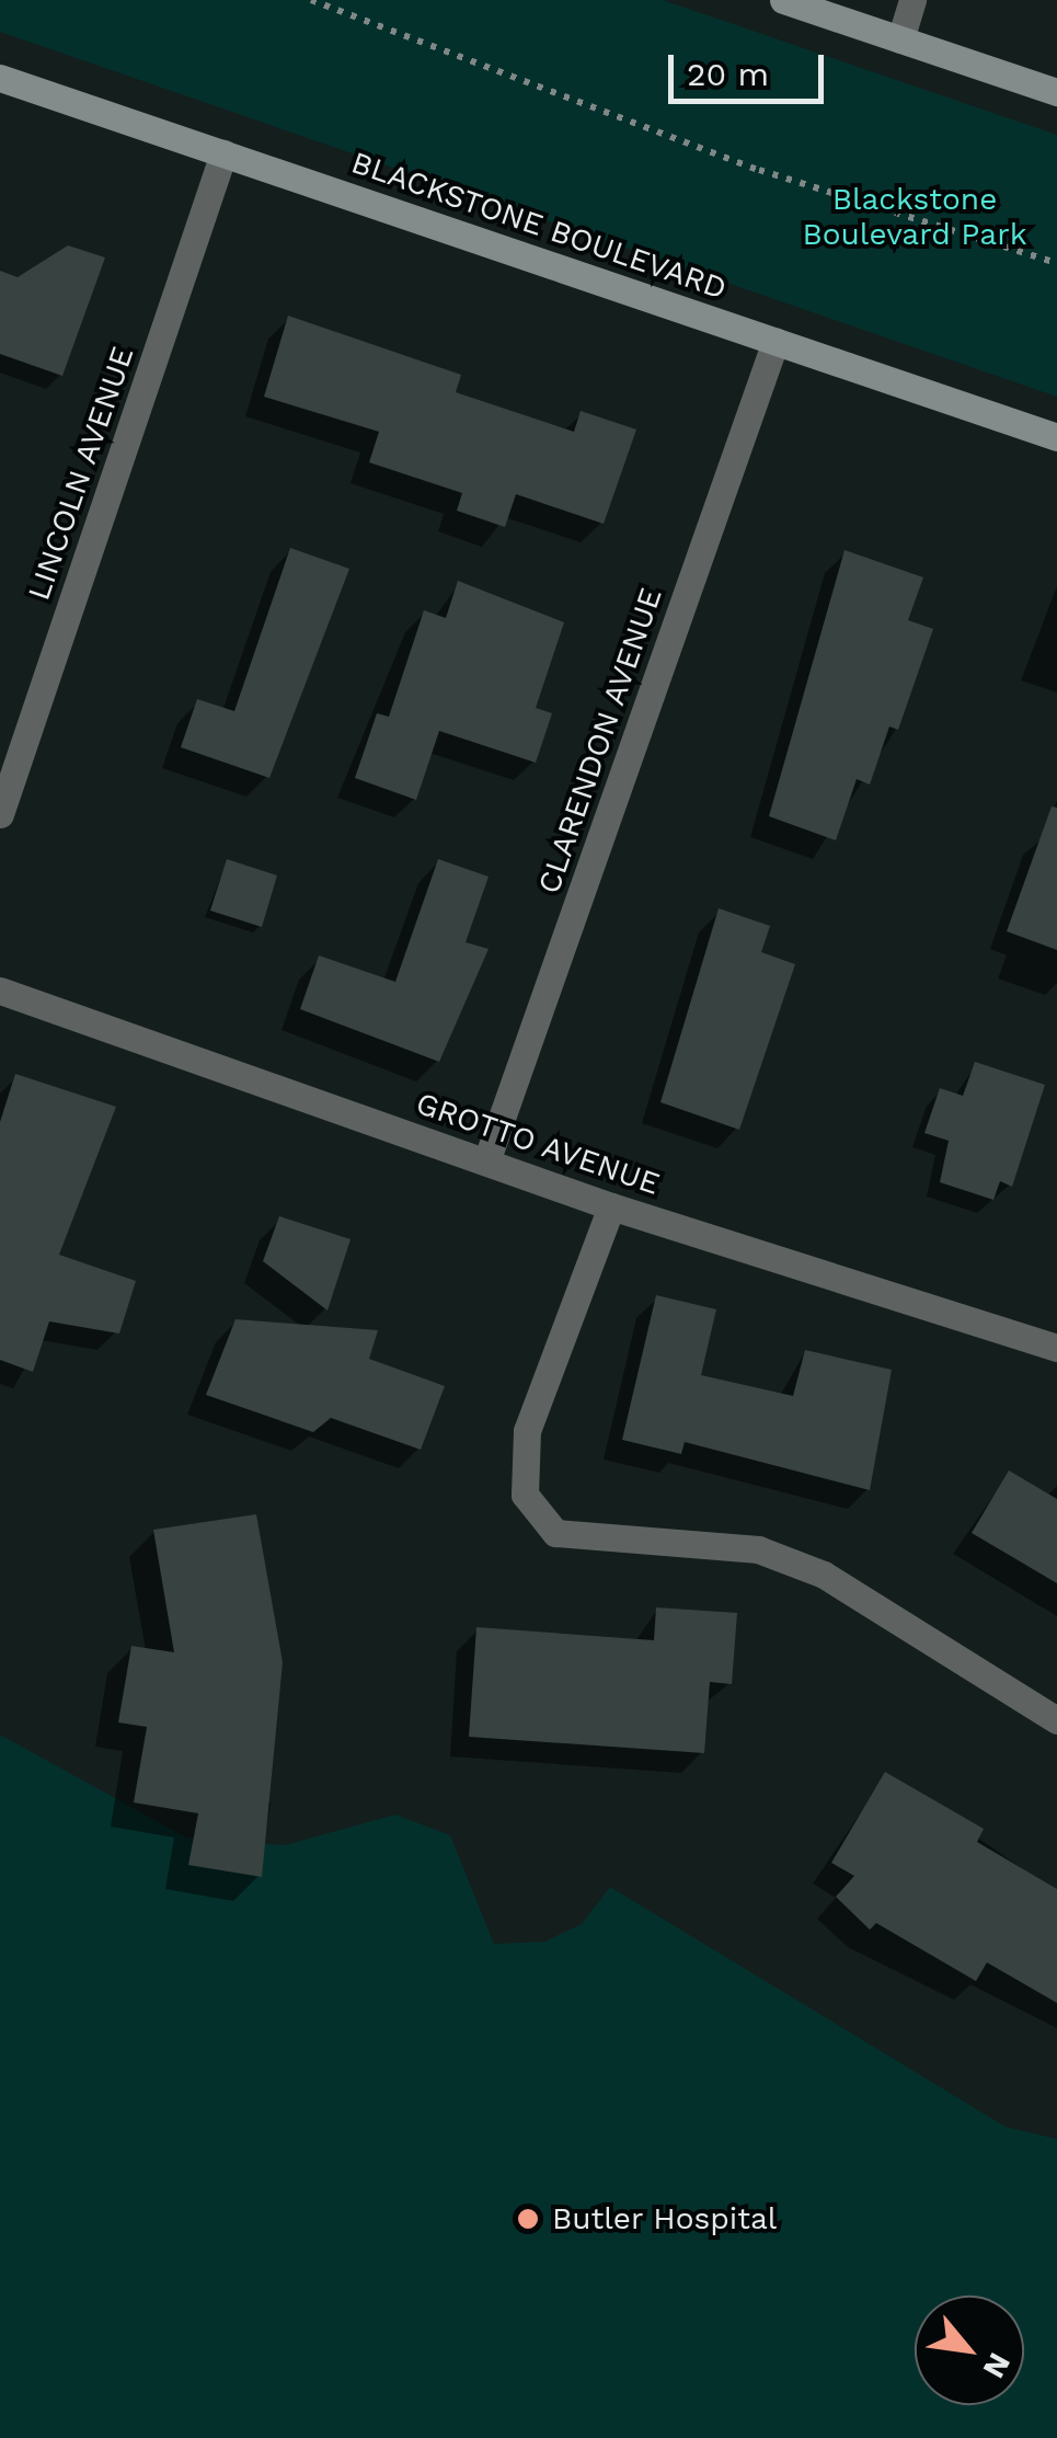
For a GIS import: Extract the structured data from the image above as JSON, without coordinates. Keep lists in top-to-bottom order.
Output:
{
  "streets": {
    "main road": ["BLACKSTONE BOULEVARD"],
    "street": ["LINCOLN AVENUE", "CLARENDON AVENUE", "GROTTO AVENUE"]
  },
  "crossings": [
    ["BLACKSTONE BOULEVARD", "LINCOLN AVENUE"],
    ["BLACKSTONE BOULEVARD", "CLARENDON AVENUE"],
    ["CLARENDON AVENUE", "GROTTO AVENUE"]
  ],
  "parks": ["Blackstone Boulevard Park"],
  "places": ["Butler Hospital"],
  "scale_bar": "20 m",
  "north": "bottom right"
}
